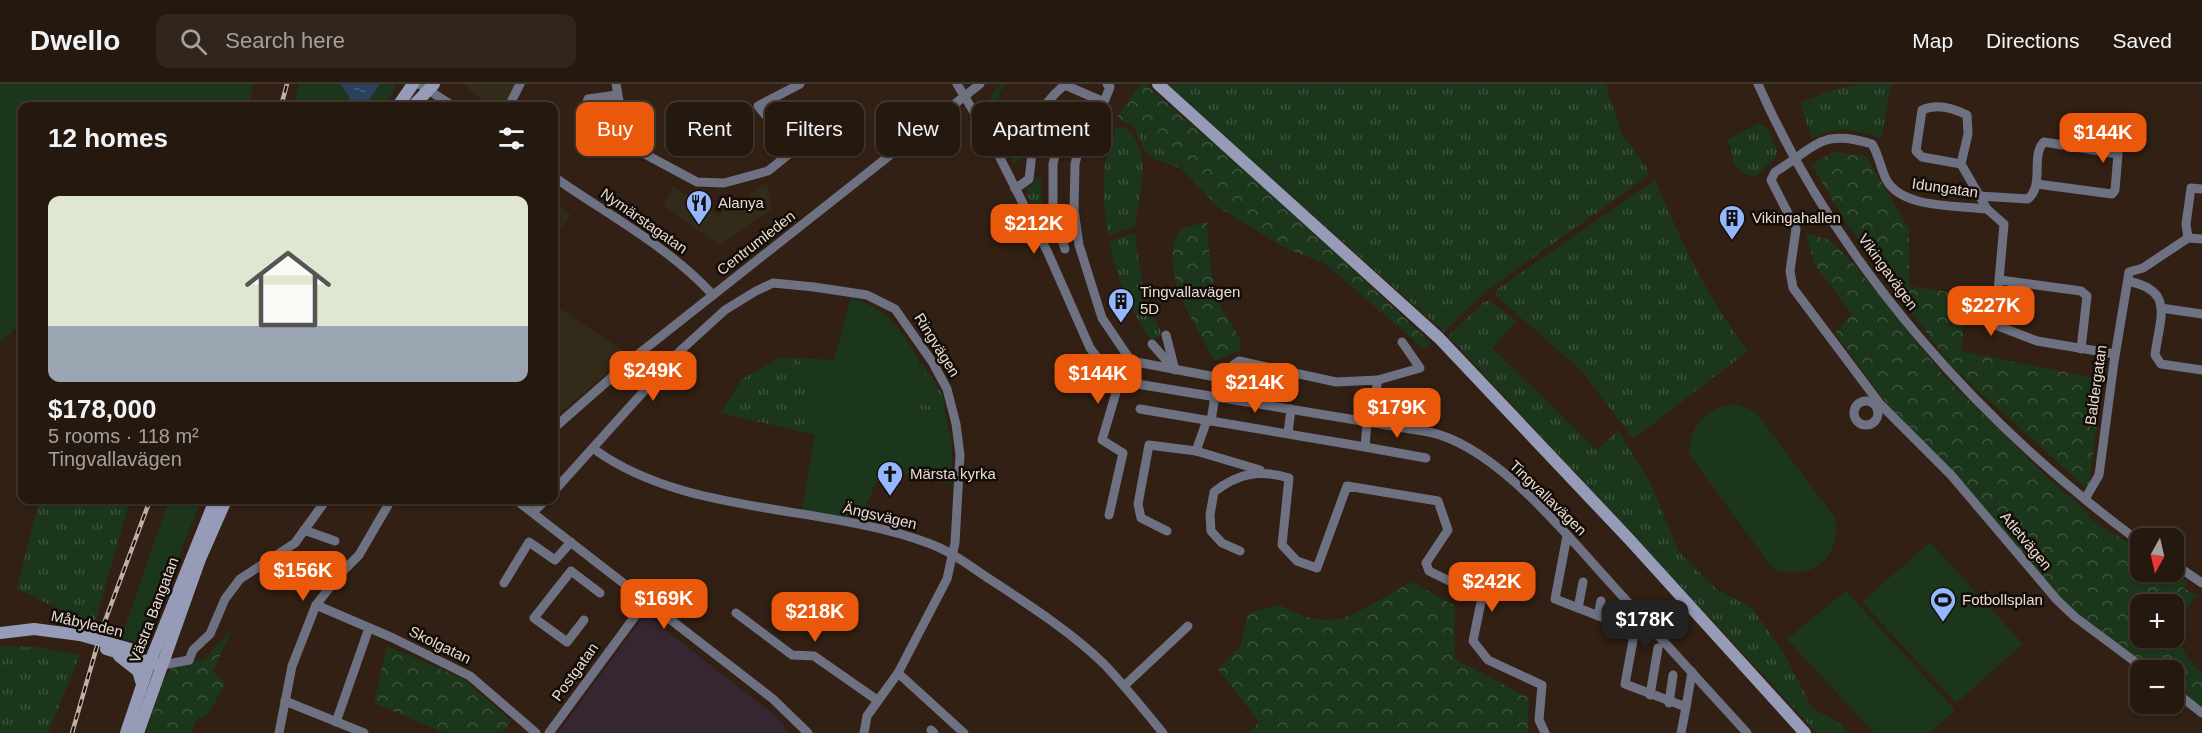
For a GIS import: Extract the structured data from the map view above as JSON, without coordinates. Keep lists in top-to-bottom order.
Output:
{
  "streets": {
    "main road": ["Västra Bangatan", "Måbyleden"],
    "street": [
      "Idungatan",
      "Nymärstagatan",
      "Centrumleden",
      "Vikingavägen",
      "Ringvägen",
      "Baldergatan",
      "Tingvallavägen",
      "Ängsvägen",
      "Atletvägen",
      "Skolgatan",
      "Postgatan"
    ]
  },
  "crossings": [
    ["Idungatan", "Vikingavägen"],
    ["Idungatan", "Atletvägen"],
    ["Nymärstagatan", "Centrumleden"],
    ["Centrumleden", "Tingvallavägen"],
    ["Vikingavägen", "Baldergatan"],
    ["Vikingavägen", "Atletvägen"],
    ["Ringvägen", "Ängsvägen"],
    ["Västra Bangatan", "Måbyleden"]
  ],
  "places": {
    "restaurant": ["Alanya"],
    "building": ["Vikingahallen", "Tingvallavägen 5D"],
    "church": ["Märsta kyrka"],
    "sports": ["Fotbollsplan"]
  },
  "north": "bottom",
  "page": {
    "header": "Dwello",
    "search": "Search here",
    "nav": ["Map", "Directions", "Saved"],
    "chip": [
      "Buy",
      "Rent",
      "Filters",
      "New",
      "Apartment"
    ],
    "heading": "12 homes",
    "price": [
      "$144K",
      "$212K",
      "$227K",
      "$249K",
      "$144K",
      "$214K",
      "$179K",
      "$156K",
      "$242K",
      "$169K",
      "$218K",
      "$178K"
    ],
    "list": [
      {
        "name": "$178,000",
        "note": "5 rooms · 118 m² · Tingvallavägen"
      }
    ],
    "map_buttons": ["+", "−"]
  }
}
